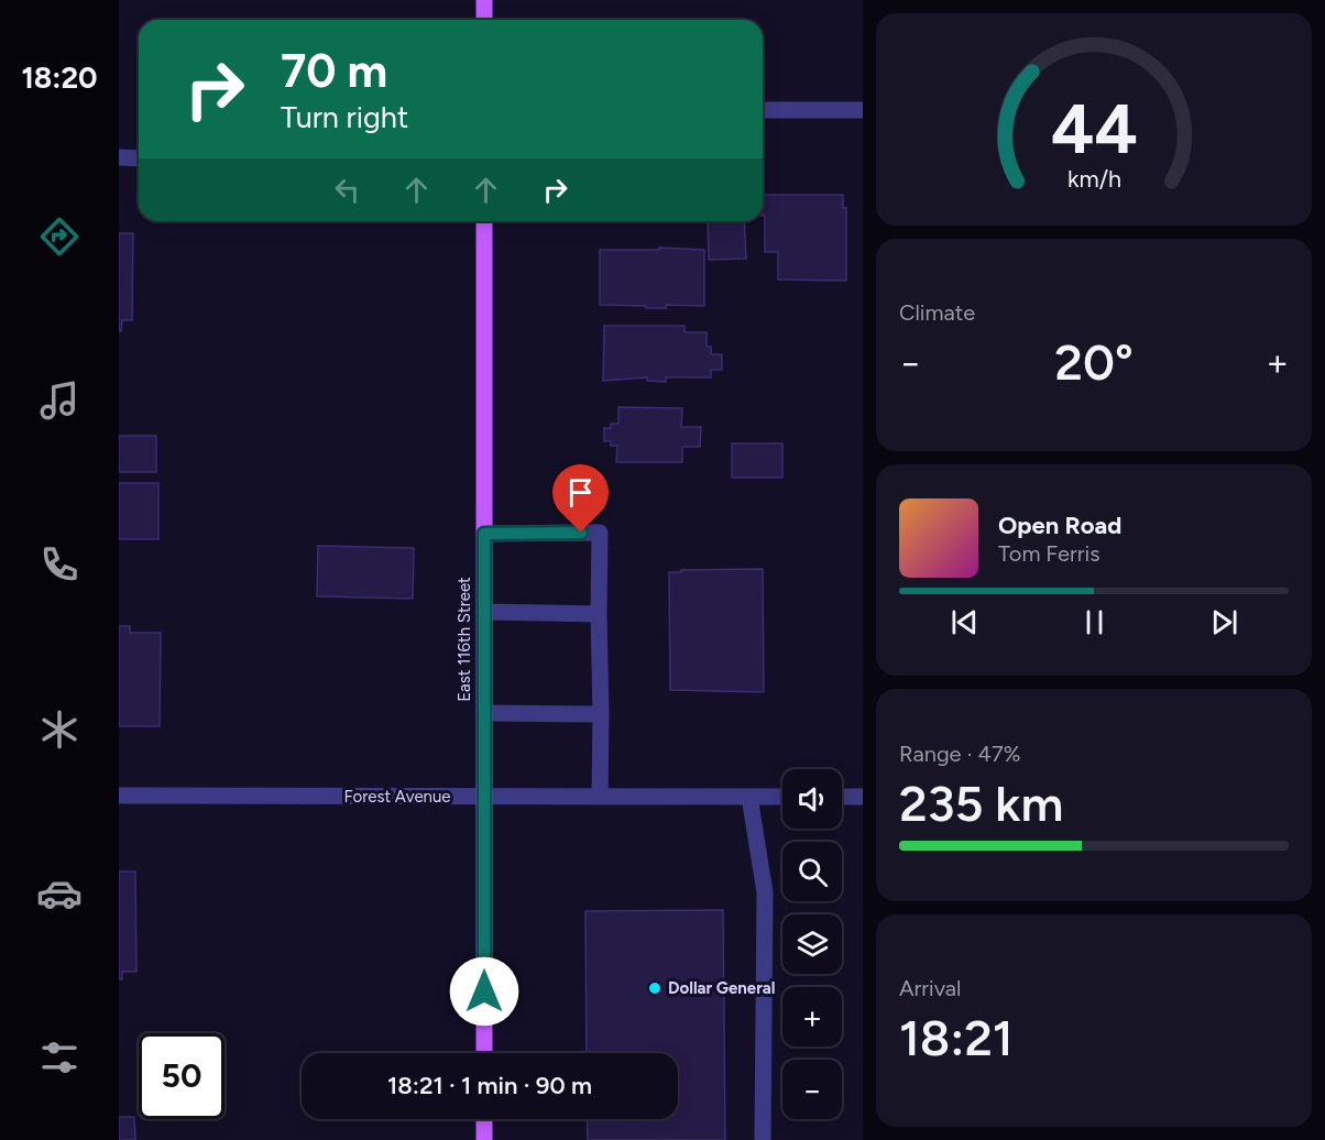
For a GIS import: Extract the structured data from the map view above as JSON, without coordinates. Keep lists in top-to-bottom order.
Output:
{
  "streets": {
    "main road": ["East 116th Street"],
    "street": ["Forest Avenue"]
  },
  "crossings": [
    ["East 116th Street", "Forest Avenue"]
  ],
  "places": ["Dollar General"],
  "page": {
    "tabs": "18:20",
    "turn": ["70 m", "Turn right"],
    "tile": [
      "Climate",
      ["Range · 47%", "235 km"],
      ["Arrival", "18:21"]
    ],
    "heat": ["−", "20°", "+"],
    "song": ["Open Road", "Tom Ferris"],
    "map_buttons": ["+", "−"],
    "limit": "50",
    "trip": "18:21 · 1 min · 90 m",
    "gauge": ["44", "km/h"]
  }
}
